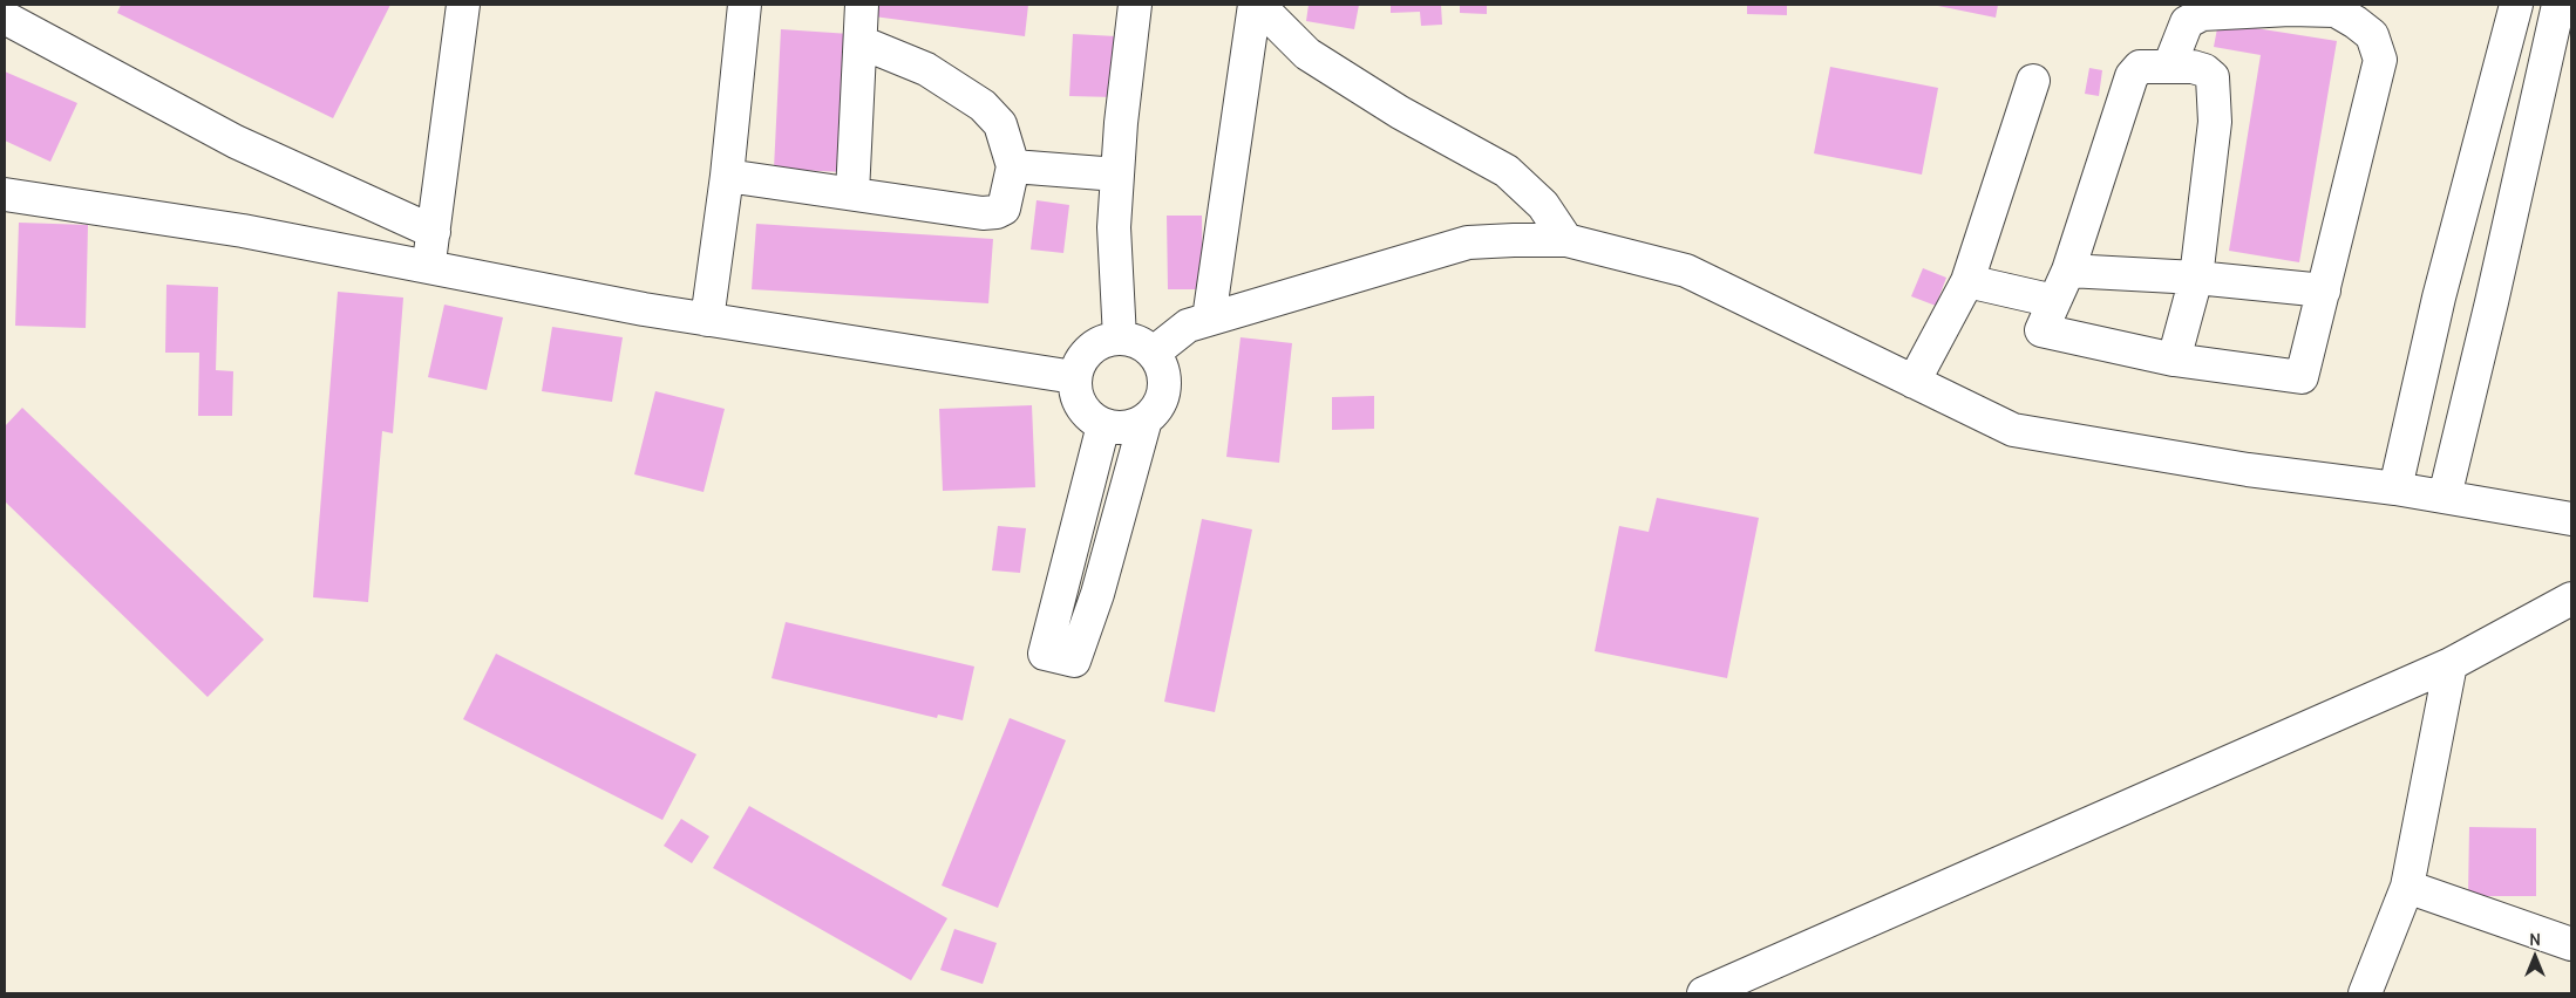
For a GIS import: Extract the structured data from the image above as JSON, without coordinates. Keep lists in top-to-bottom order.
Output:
{
  "north": "top"
}
